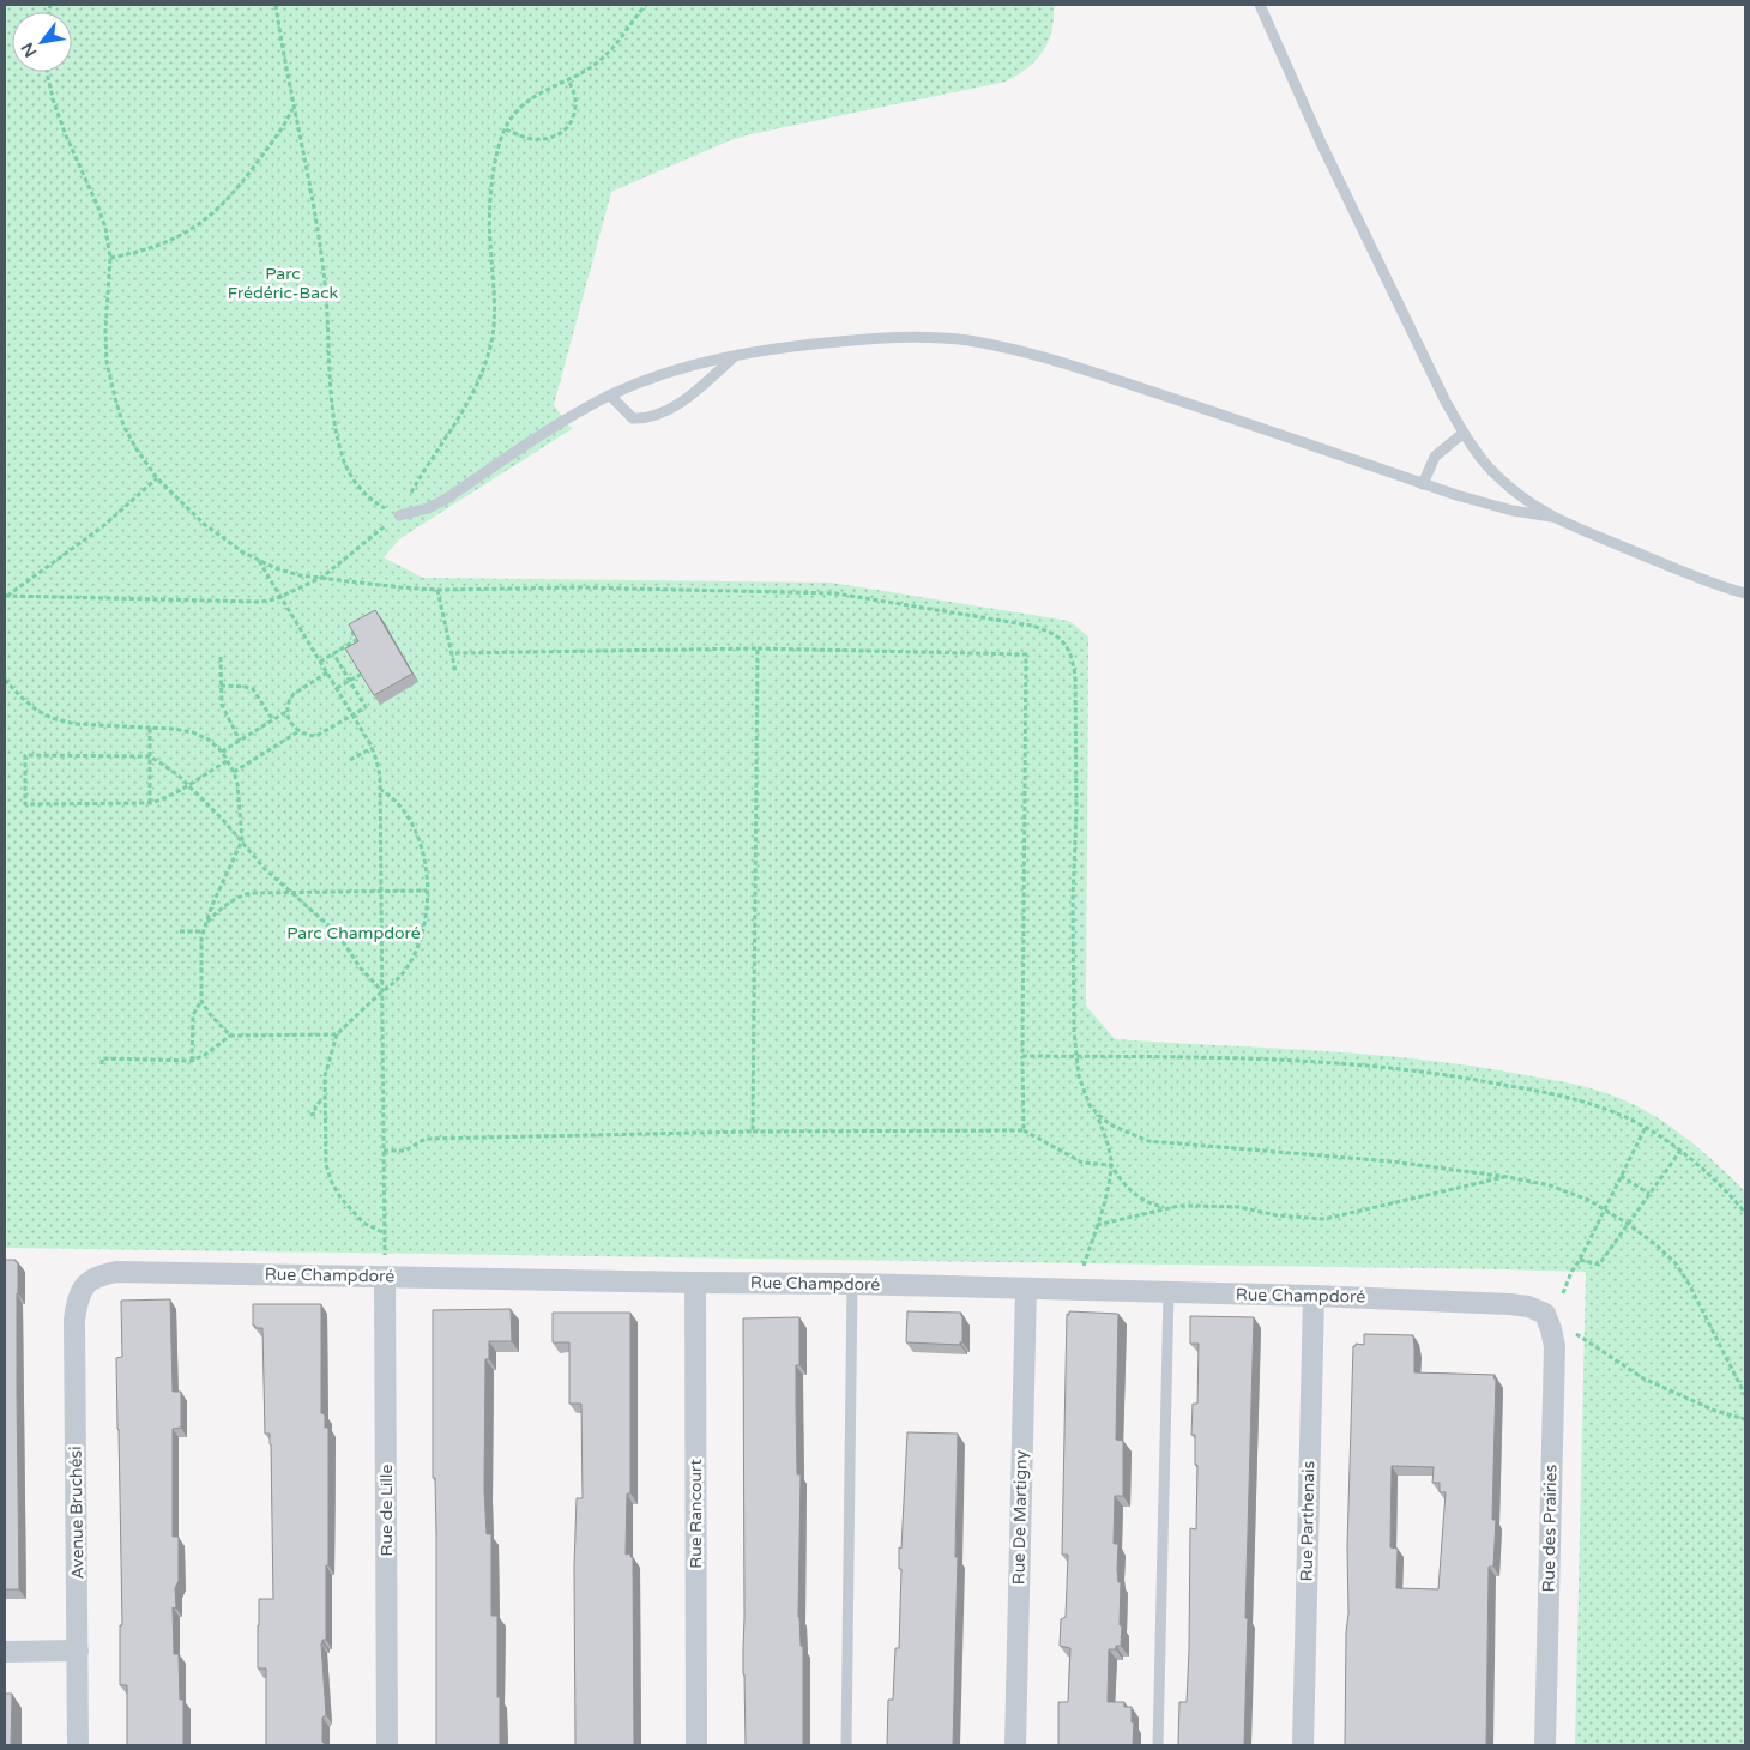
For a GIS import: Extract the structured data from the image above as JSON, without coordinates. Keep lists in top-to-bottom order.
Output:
{
  "streets": {
    "street": [
      "Rue Champdoré",
      "Rue de Lille",
      "Avenue Bruchési",
      "Rue Rancourt",
      "Rue De Martigny",
      "Rue Parthenais",
      "Rue des Prairies"
    ]
  },
  "crossings": [
    ["Rue Champdoré", "Rue de Lille"],
    ["Rue Champdoré", "Avenue Bruchési"],
    ["Rue Champdoré", "Rue Rancourt"],
    ["Rue Champdoré", "Rue De Martigny"],
    ["Rue Champdoré", "Rue Parthenais"],
    ["Rue Champdoré", "Rue des Prairies"]
  ],
  "parks": ["Parc Frédéric-Back", "Parc Champdoré"],
  "north": "bottom left"
}
